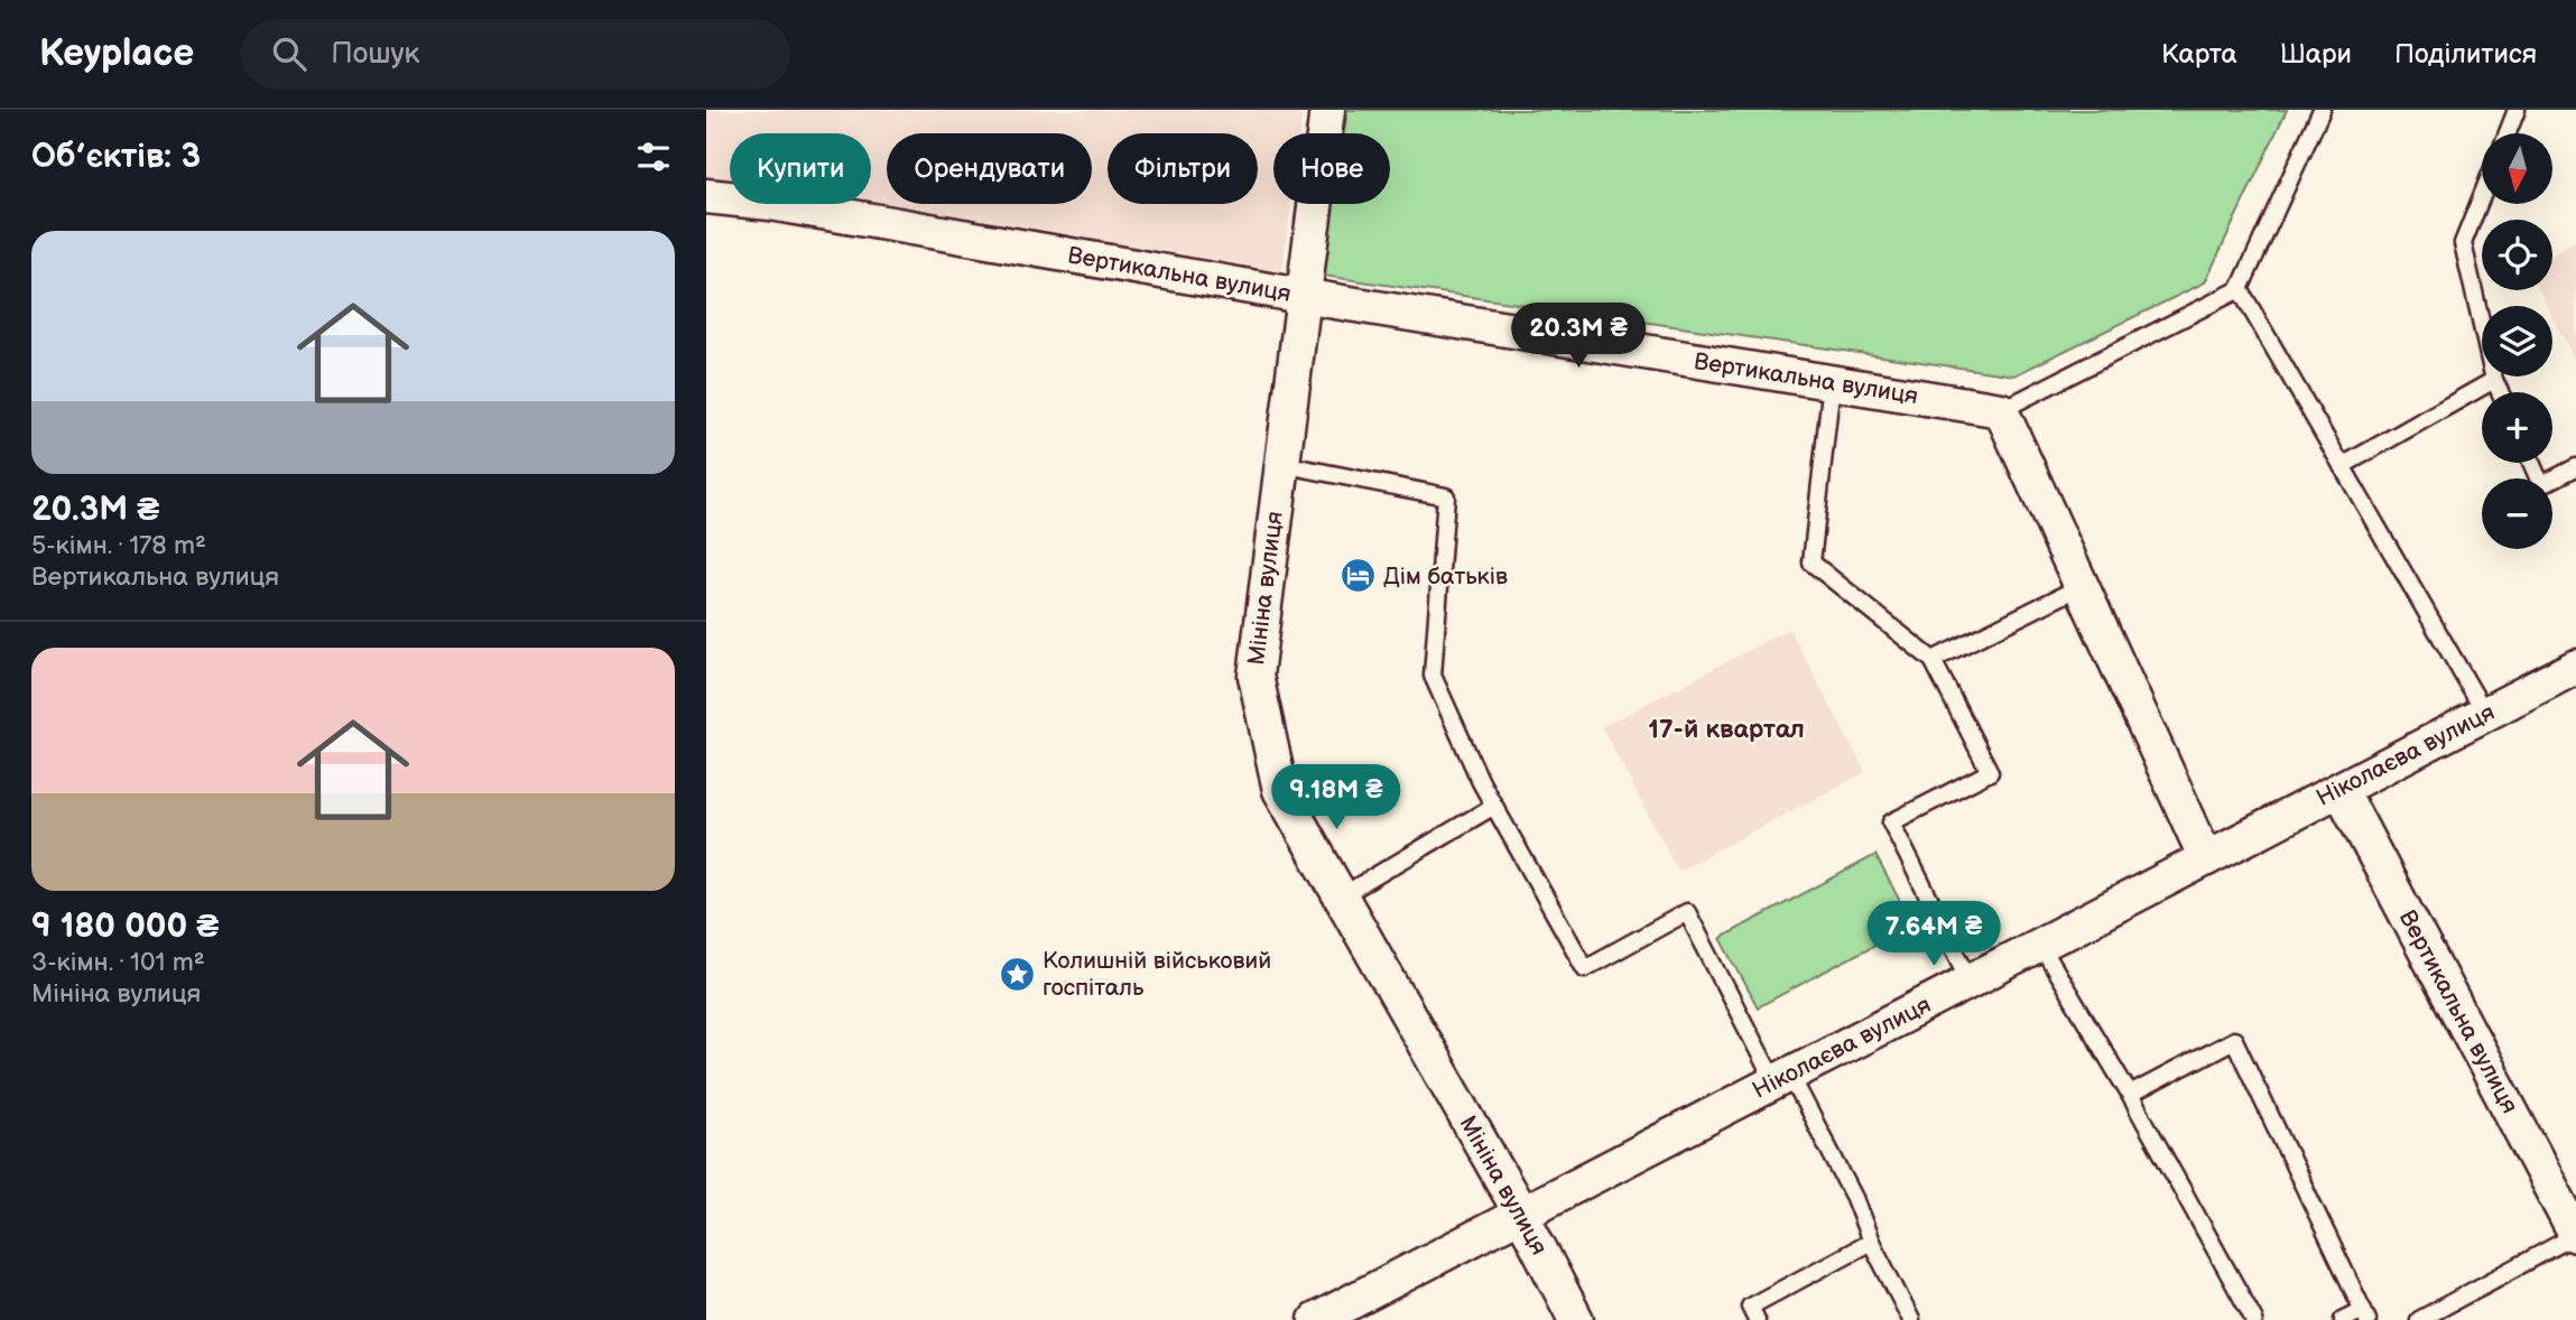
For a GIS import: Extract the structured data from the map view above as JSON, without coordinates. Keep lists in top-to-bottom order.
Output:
{
  "streets": {
    "street": ["Вертикальна вулиця", "Мініна вулиця", "Ніколаєва вулиця"]
  },
  "crossings": [
    ["Вертикальна вулиця", "Мініна вулиця"],
    ["Вертикальна вулиця", "Ніколаєва вулиця"],
    ["Мініна вулиця", "Ніколаєва вулиця"]
  ],
  "districts": ["17-й квартал"],
  "places": {
    "hotel": ["Дім батьків"],
    "place": ["Колишній військовий госпіталь"]
  },
  "north": "bottom",
  "page": {
    "header": "Keyplace",
    "search": "Пошук",
    "nav": ["Карта", "Шари", "Поділитися"],
    "heading": "Об’єктів: 3",
    "map_buttons": ["+", "−"],
    "chip": [
      "Купити",
      "Орендувати",
      "Фільтри",
      "Нове"
    ],
    "list": [
      {
        "name": "20.3M ₴",
        "note": "5-кімн. · 178 m² · Вертикальна вулиця"
      },
      {
        "name": "9 180 000 ₴",
        "note": "3-кімн. · 101 m² · Мініна вулиця"
      }
    ],
    "price": ["20.3M ₴", "9.18M ₴", "7.64M ₴"]
  }
}
